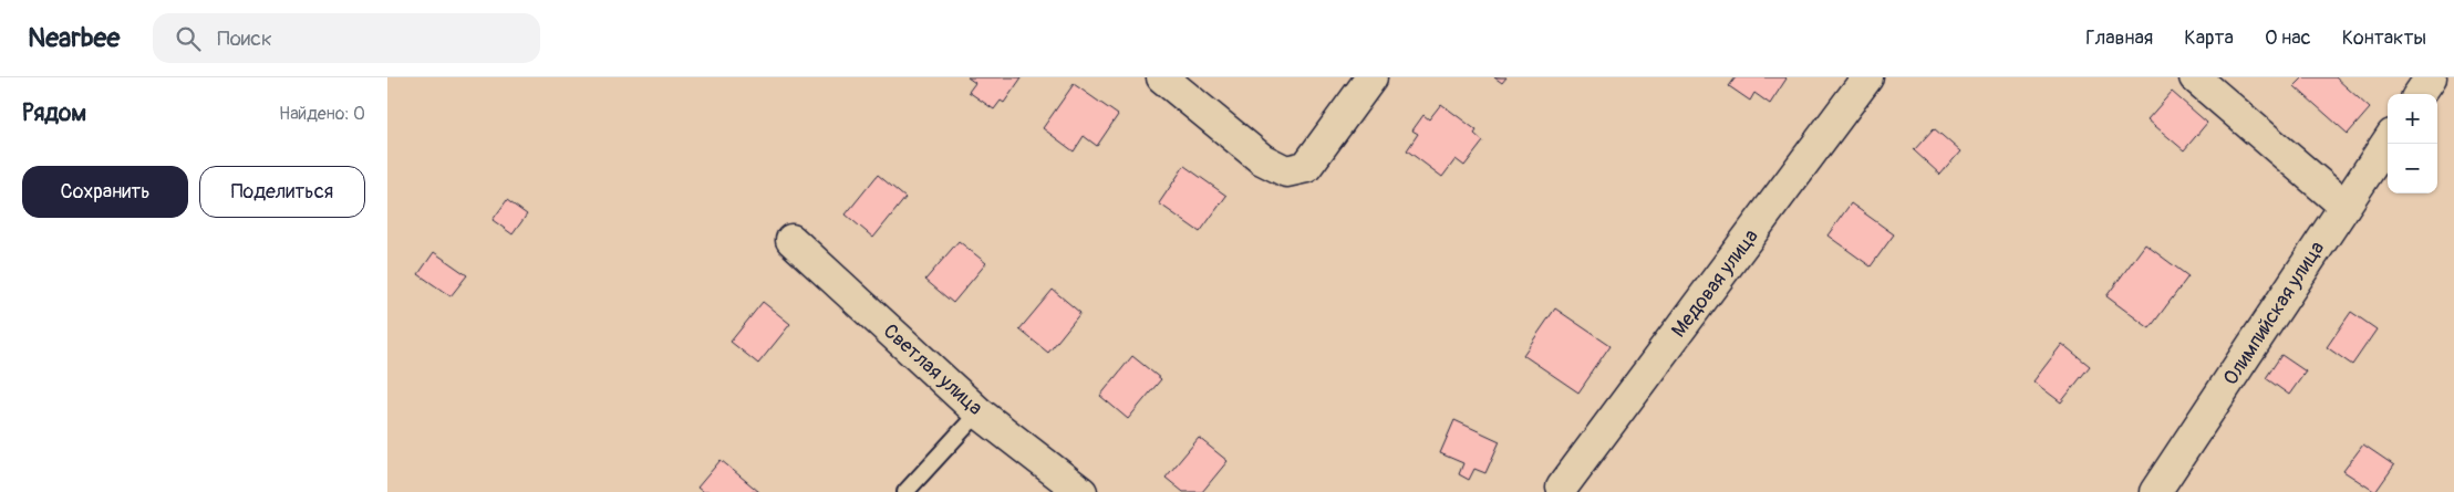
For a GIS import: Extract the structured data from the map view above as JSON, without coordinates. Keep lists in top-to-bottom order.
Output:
{
  "streets": {
    "street": ["Медовая улица", "Олимпийская улица", "Светлая улица"]
  },
  "page": {
    "header": "Nearbee",
    "search": "Поиск",
    "nav": [
      "Главная",
      "Карта",
      "О нас",
      "Контакты"
    ],
    "heading": ["Рядом", "Найдено: 0"],
    "map_buttons": ["+", "−"],
    "buttons": ["Сохранить", "Поделиться"]
  }
}
